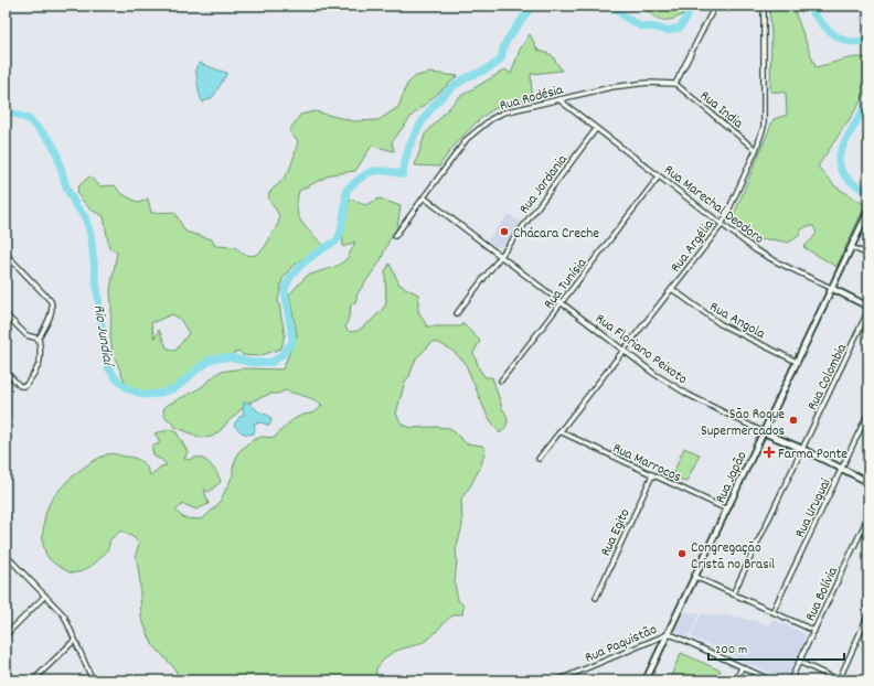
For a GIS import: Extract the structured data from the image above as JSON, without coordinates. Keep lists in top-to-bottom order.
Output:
{
  "streets": {
    "street": [
      "Rua Rodésia",
      "Rua India",
      "Rua Jordania",
      "Rua Marechal Deodoro",
      "Rua Argélia",
      "Rua Tunísia",
      "Rua Angola",
      "Rua Floriano Peixoto",
      "Rua Colombia",
      "Rua Marrocos",
      "Rua Japão",
      "Rua Uruguai",
      "Rua Egito",
      "Rua Bolívia",
      "Rua Paquistão"
    ]
  },
  "crossings": [
    ["Rua Rodésia", "Rua India"],
    ["Rua Rodésia", "Rua Marechal Deodoro"],
    ["Rua Rodésia", "Rua Floriano Peixoto"],
    ["Rua India", "Rua Argélia"],
    ["Rua Jordania", "Rua Marechal Deodoro"],
    ["Rua Jordania", "Rua Floriano Peixoto"],
    ["Rua Marechal Deodoro", "Rua Argélia"],
    ["Rua Marechal Deodoro", "Rua Tunísia"],
    ["Rua Marechal Deodoro", "Rua Japão"],
    ["Rua Argélia", "Rua Angola"],
    ["Rua Argélia", "Rua Floriano Peixoto"],
    ["Rua Argélia", "Rua Marrocos"],
    ["Rua Tunísia", "Rua Floriano Peixoto"],
    ["Rua Angola", "Rua Japão"],
    ["Rua Floriano Peixoto", "Rua Colombia"],
    ["Rua Floriano Peixoto", "Rua Japão"],
    ["Rua Floriano Peixoto", "Rua Uruguai"],
    ["Rua Marrocos", "Rua Japão"],
    ["Rua Marrocos", "Rua Egito"],
    ["Rua Japão", "Rua Paquistão"]
  ],
  "water": ["Rio Jundiaí"],
  "places": {
    "other": ["Chácara Creche", "São Roque Supermercados", "Congregação Cristã no Brasil"],
    "health": ["Farma Ponte"]
  },
  "scale_bar": "200 m"
}
